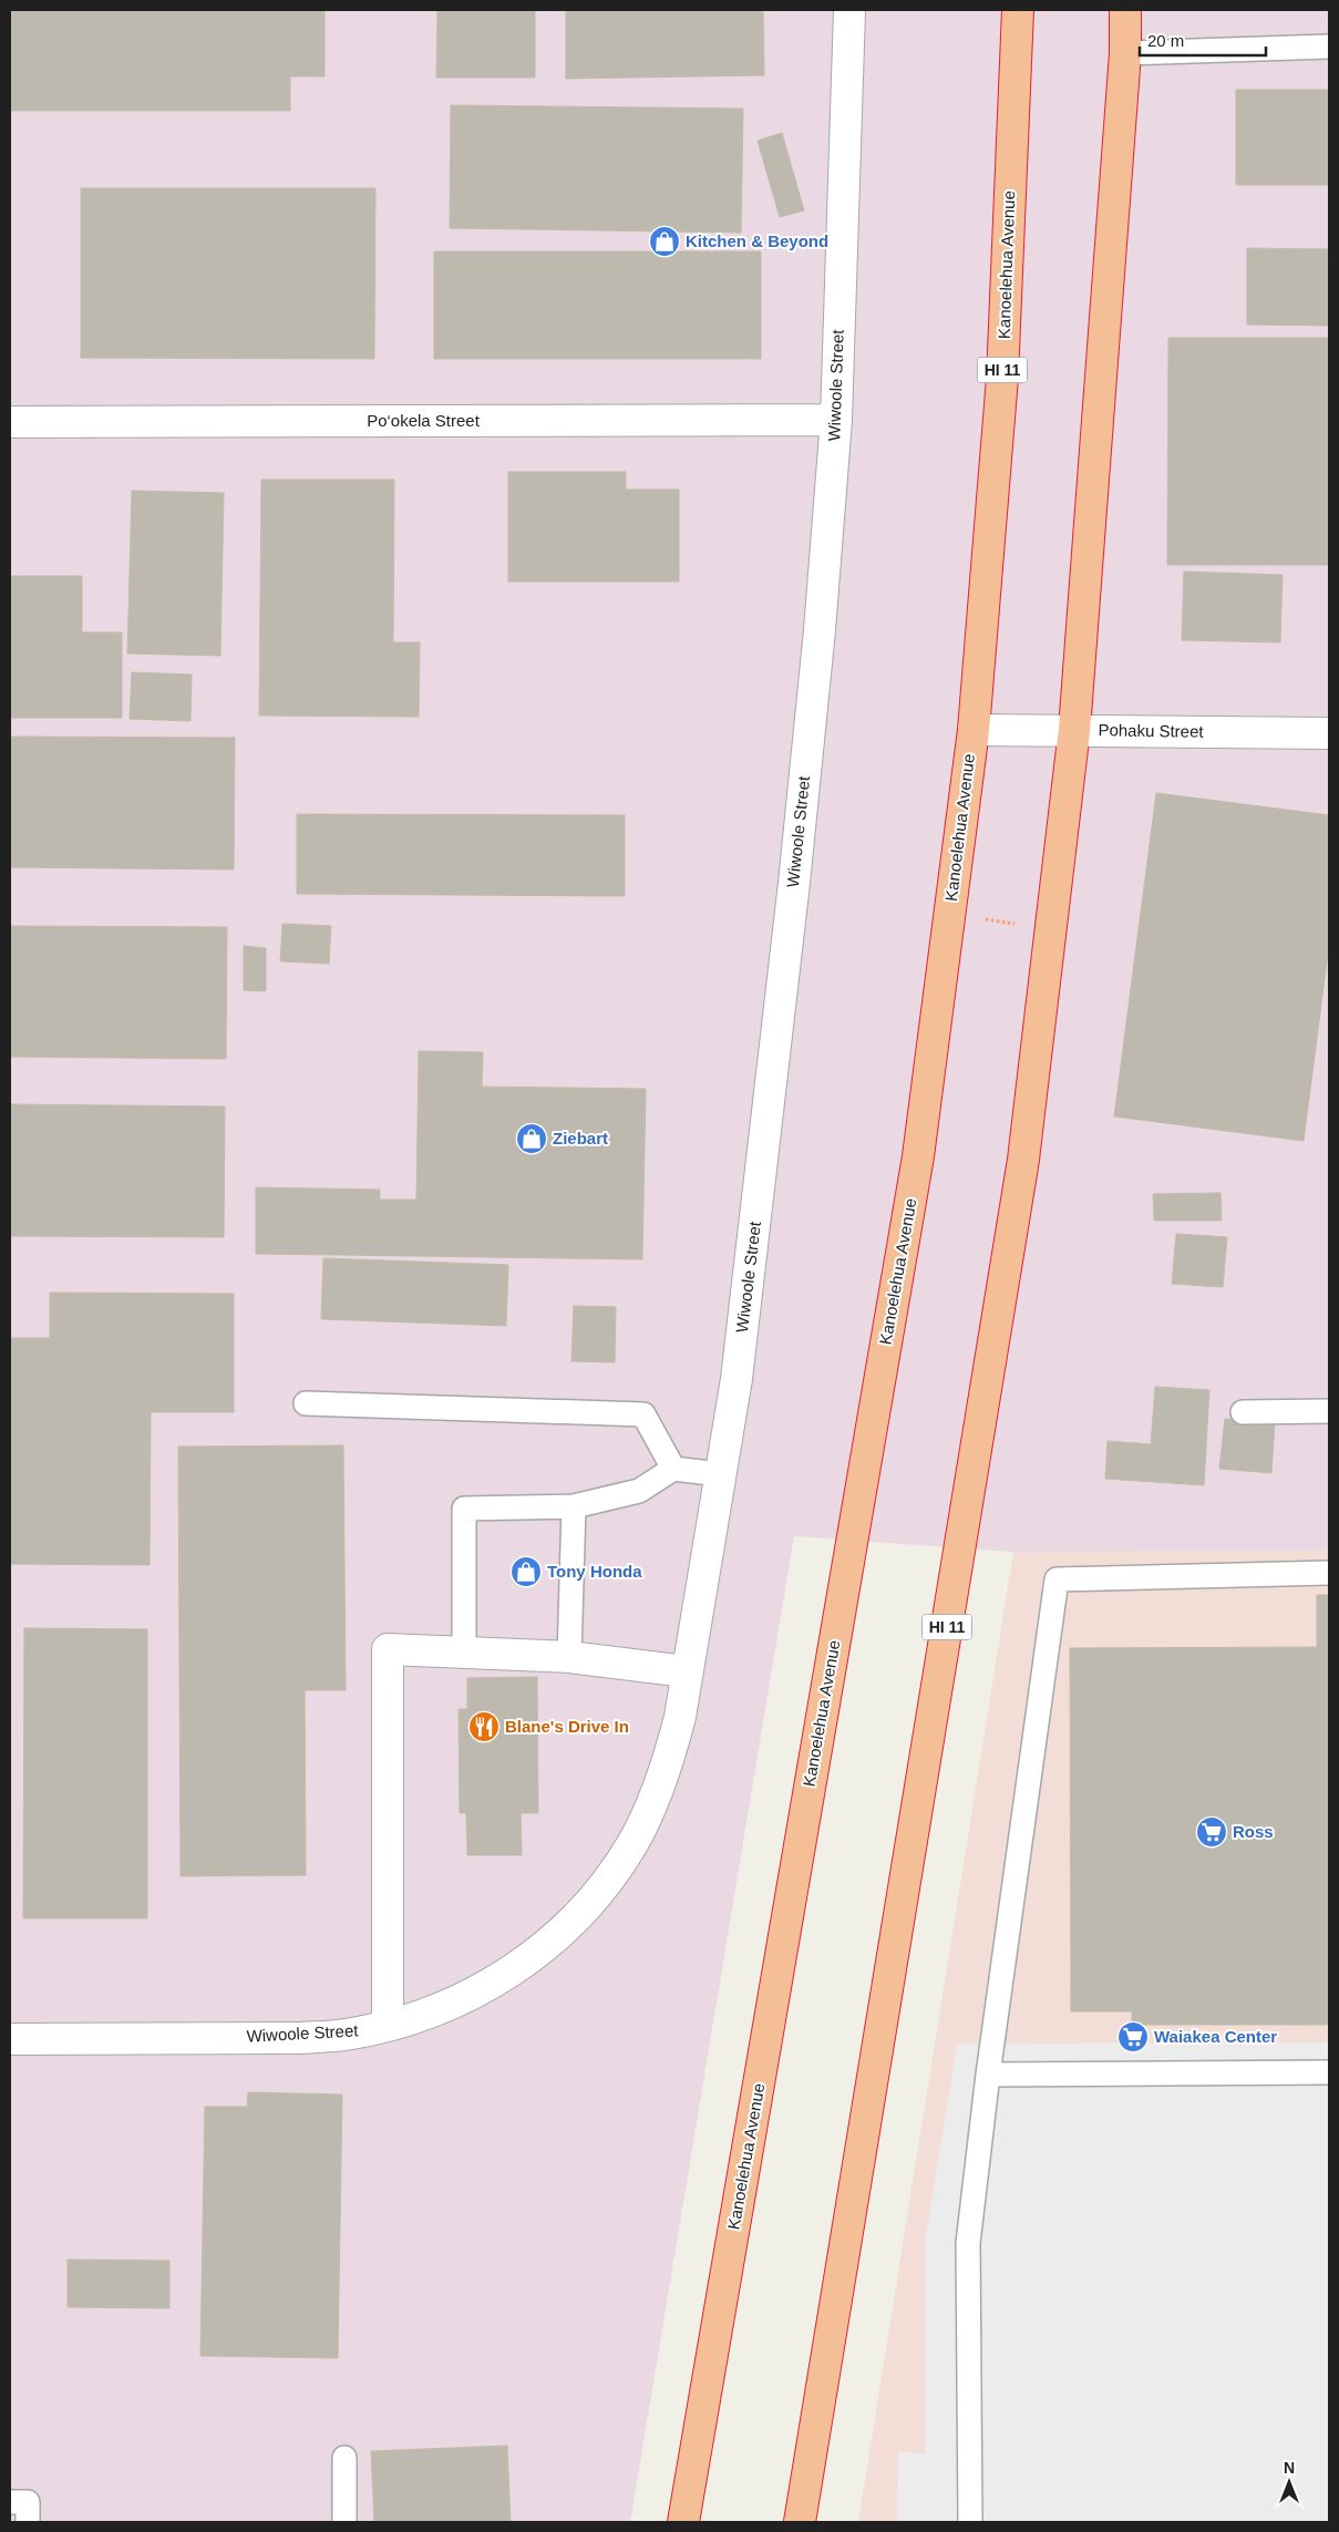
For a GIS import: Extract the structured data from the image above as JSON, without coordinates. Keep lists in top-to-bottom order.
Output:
{
  "streets": {
    "highway": ["Kanoelehua Avenue", "HI 11"],
    "street": ["Wiwoole Street", "Po‘okela Street", "Pohaku Street"]
  },
  "crossings": [
    ["Kanoelehua Avenue", "Pohaku Street"],
    ["HI 11", "Pohaku Street"],
    ["Wiwoole Street", "Po‘okela Street"]
  ],
  "places": {
    "shop": ["Kitchen & Beyond", "Ziebart", "Tony Honda"],
    "restaurant": ["Blane's Drive In"],
    "supermarket": ["Ross", "Waiakea Center"]
  },
  "scale_bar": "20 m",
  "north": "top"
}
